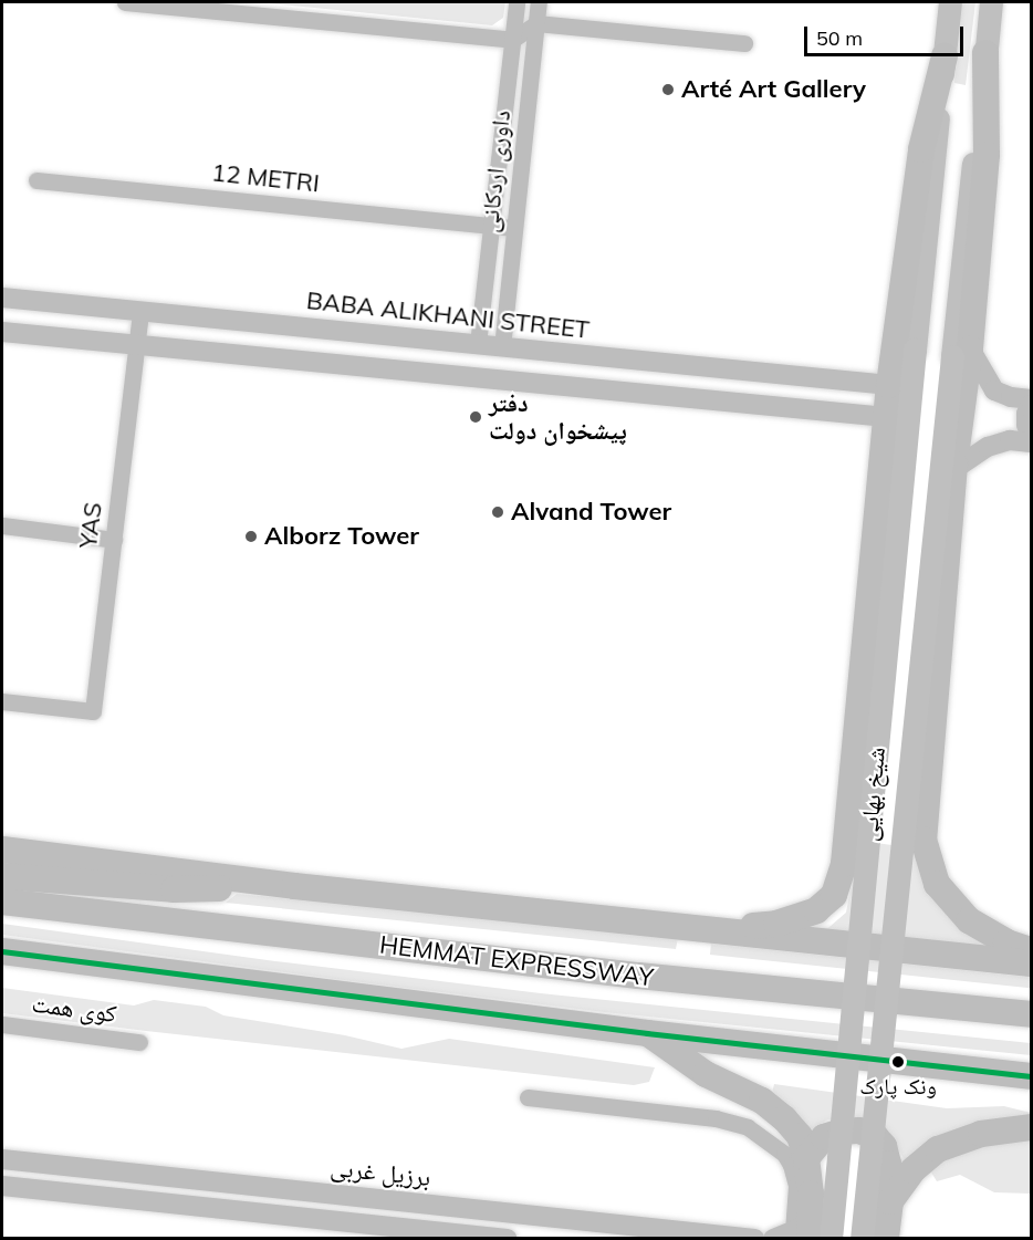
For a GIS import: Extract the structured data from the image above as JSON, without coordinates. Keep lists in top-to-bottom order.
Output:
{
  "streets": {
    "highway": ["HEMMAT EXPRESSWAY"],
    "main road": ["شیخ بهایی"],
    "street": [
      "داوری اردکانی",
      "12 METRI",
      "BABA ALIKHANI STREET",
      "YAS",
      "کوی همت",
      "برزیل غربی"
    ]
  },
  "crossings": [
    ["داوری اردکانی", "12 METRI"],
    ["داوری اردکانی", "BABA ALIKHANI STREET"],
    ["BABA ALIKHANI STREET", "YAS"]
  ],
  "places": [
    "Arté Art Gallery",
    "دفتر پیشخوان دولت",
    "Alvand Tower",
    "Alborz Tower",
    "ونک پارک"
  ],
  "scale_bar": "50 m"
}
